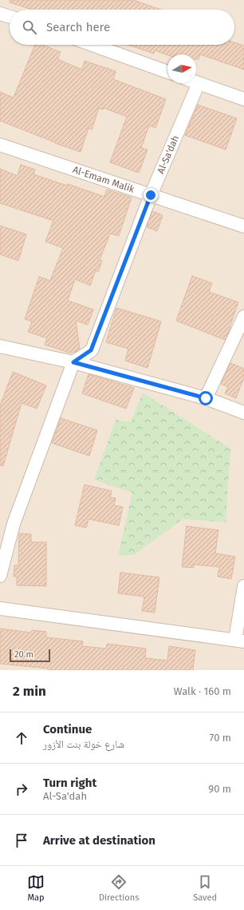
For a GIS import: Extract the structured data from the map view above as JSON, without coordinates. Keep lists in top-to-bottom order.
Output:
{
  "streets": {
    "street": ["Al-Sa'dah", "Al-Emam Malik"]
  },
  "crossings": [
    ["Al-Sa'dah", "Al-Emam Malik"]
  ],
  "scale_bar": "20 m",
  "north": "right",
  "page": {
    "search": "Search here",
    "scale": "20 m",
    "heading": ["2 min", "Walk · 160 m"],
    "list": [
      ["Continue", "شارع خولة بنت الأزور", "70 m"],
      ["Turn right", "Al-Sa'dah", "90 m"],
      "Arrive at destination"
    ],
    "nav": ["Map", "Directions", "Saved"]
  }
}
